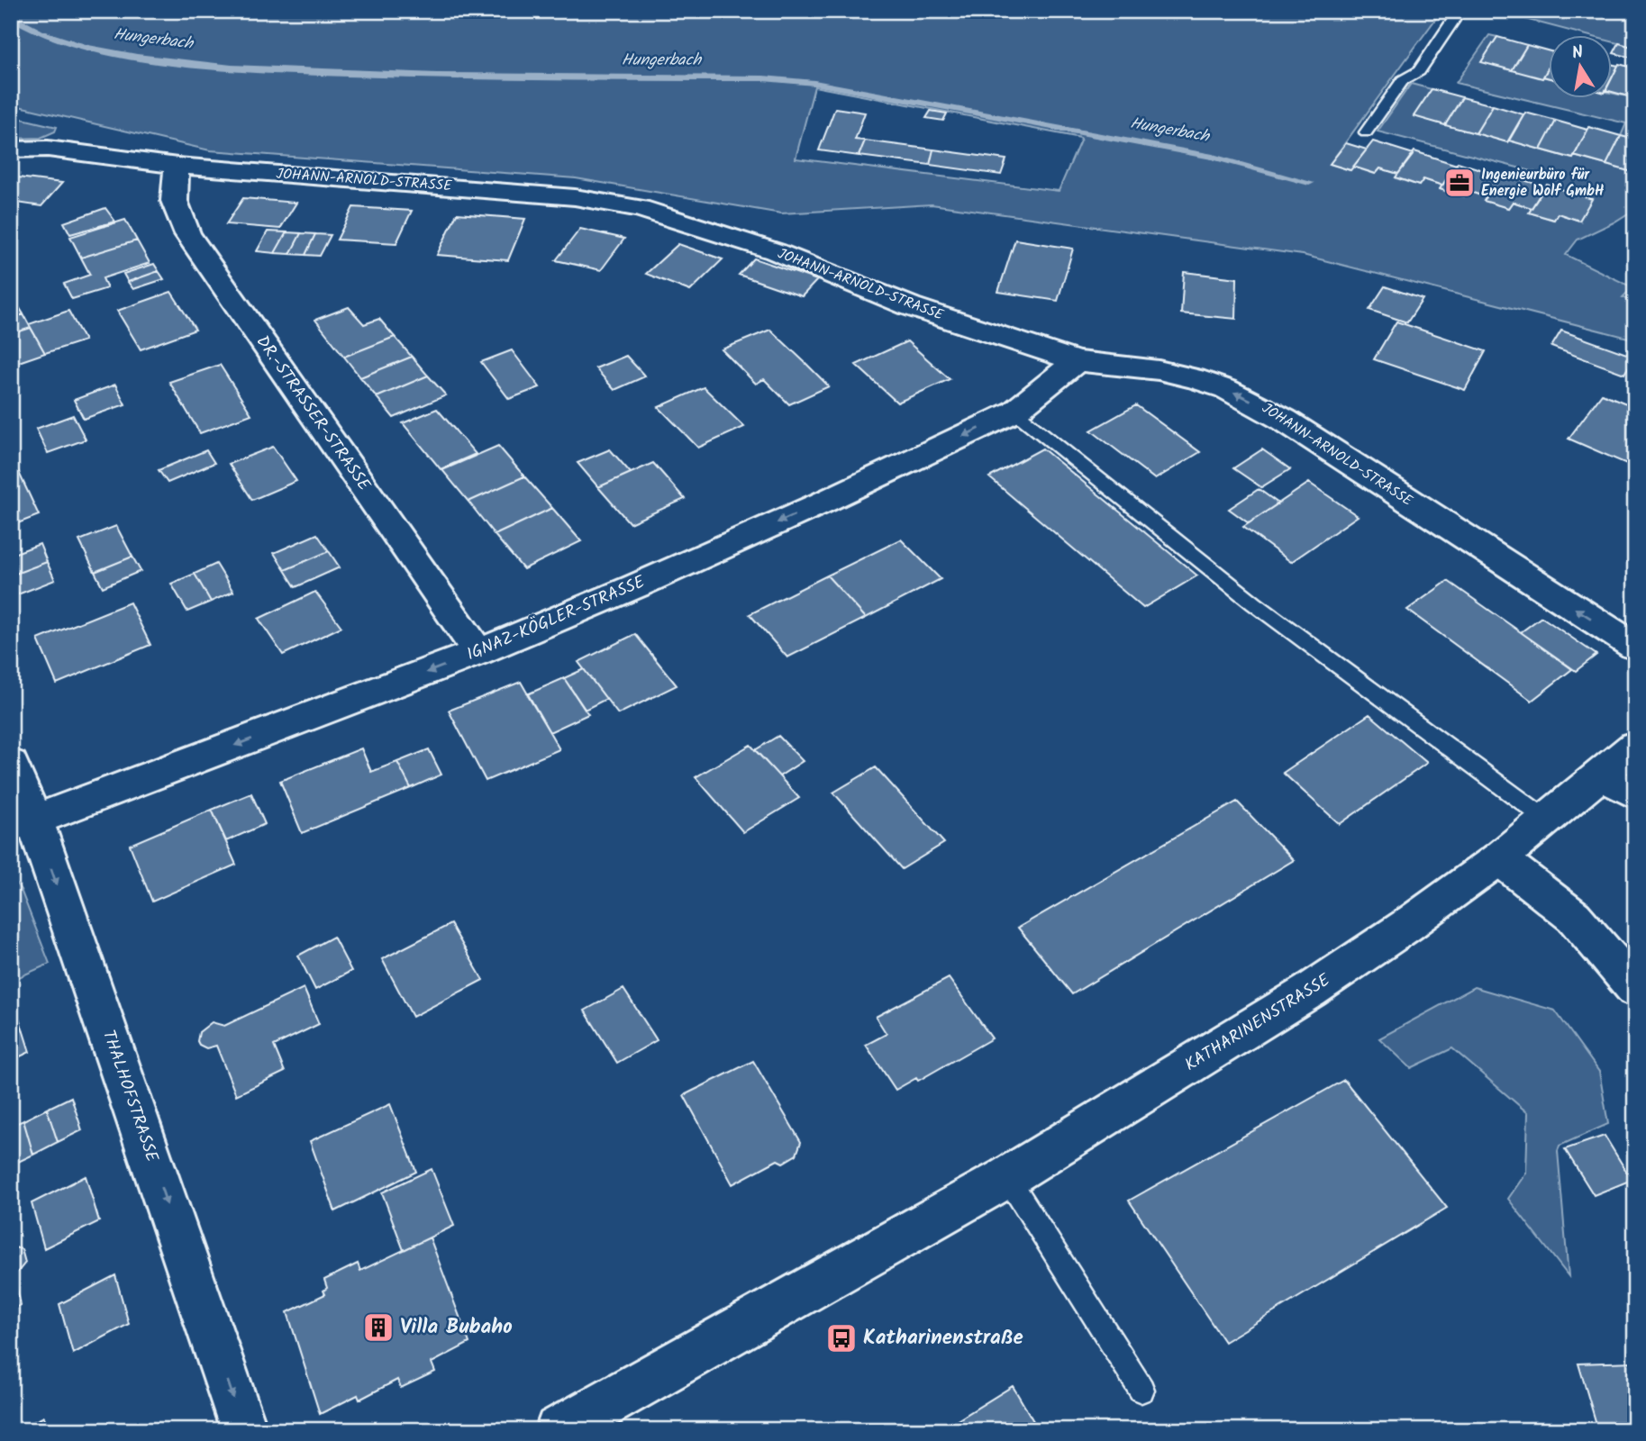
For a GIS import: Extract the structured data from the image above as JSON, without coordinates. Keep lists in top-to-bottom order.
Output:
{
  "streets": {
    "street": [
      "JOHANN-ARNOLD-STRASSE",
      "DR.-STRASSER-STRASSE",
      "IGNAZ-KÖGLER-STRASSE",
      "KATHARINENSTRASSE",
      "THALHOFSTRASSE"
    ]
  },
  "crossings": [
    ["JOHANN-ARNOLD-STRASSE", "DR.-STRASSER-STRASSE"],
    ["JOHANN-ARNOLD-STRASSE", "IGNAZ-KÖGLER-STRASSE"],
    ["DR.-STRASSER-STRASSE", "IGNAZ-KÖGLER-STRASSE"],
    ["IGNAZ-KÖGLER-STRASSE", "THALHOFSTRASSE"]
  ],
  "one_way": ["JOHANN-ARNOLD-STRASSE", "IGNAZ-KÖGLER-STRASSE", "THALHOFSTRASSE"],
  "water": ["Hungerbach"],
  "places": {
    "office": ["Ingenieurbüro für Energie Wolf GmbH"],
    "building": ["Villa Bubaho"],
    "bus stop": ["Katharinenstraße"]
  },
  "north": "top"
}
